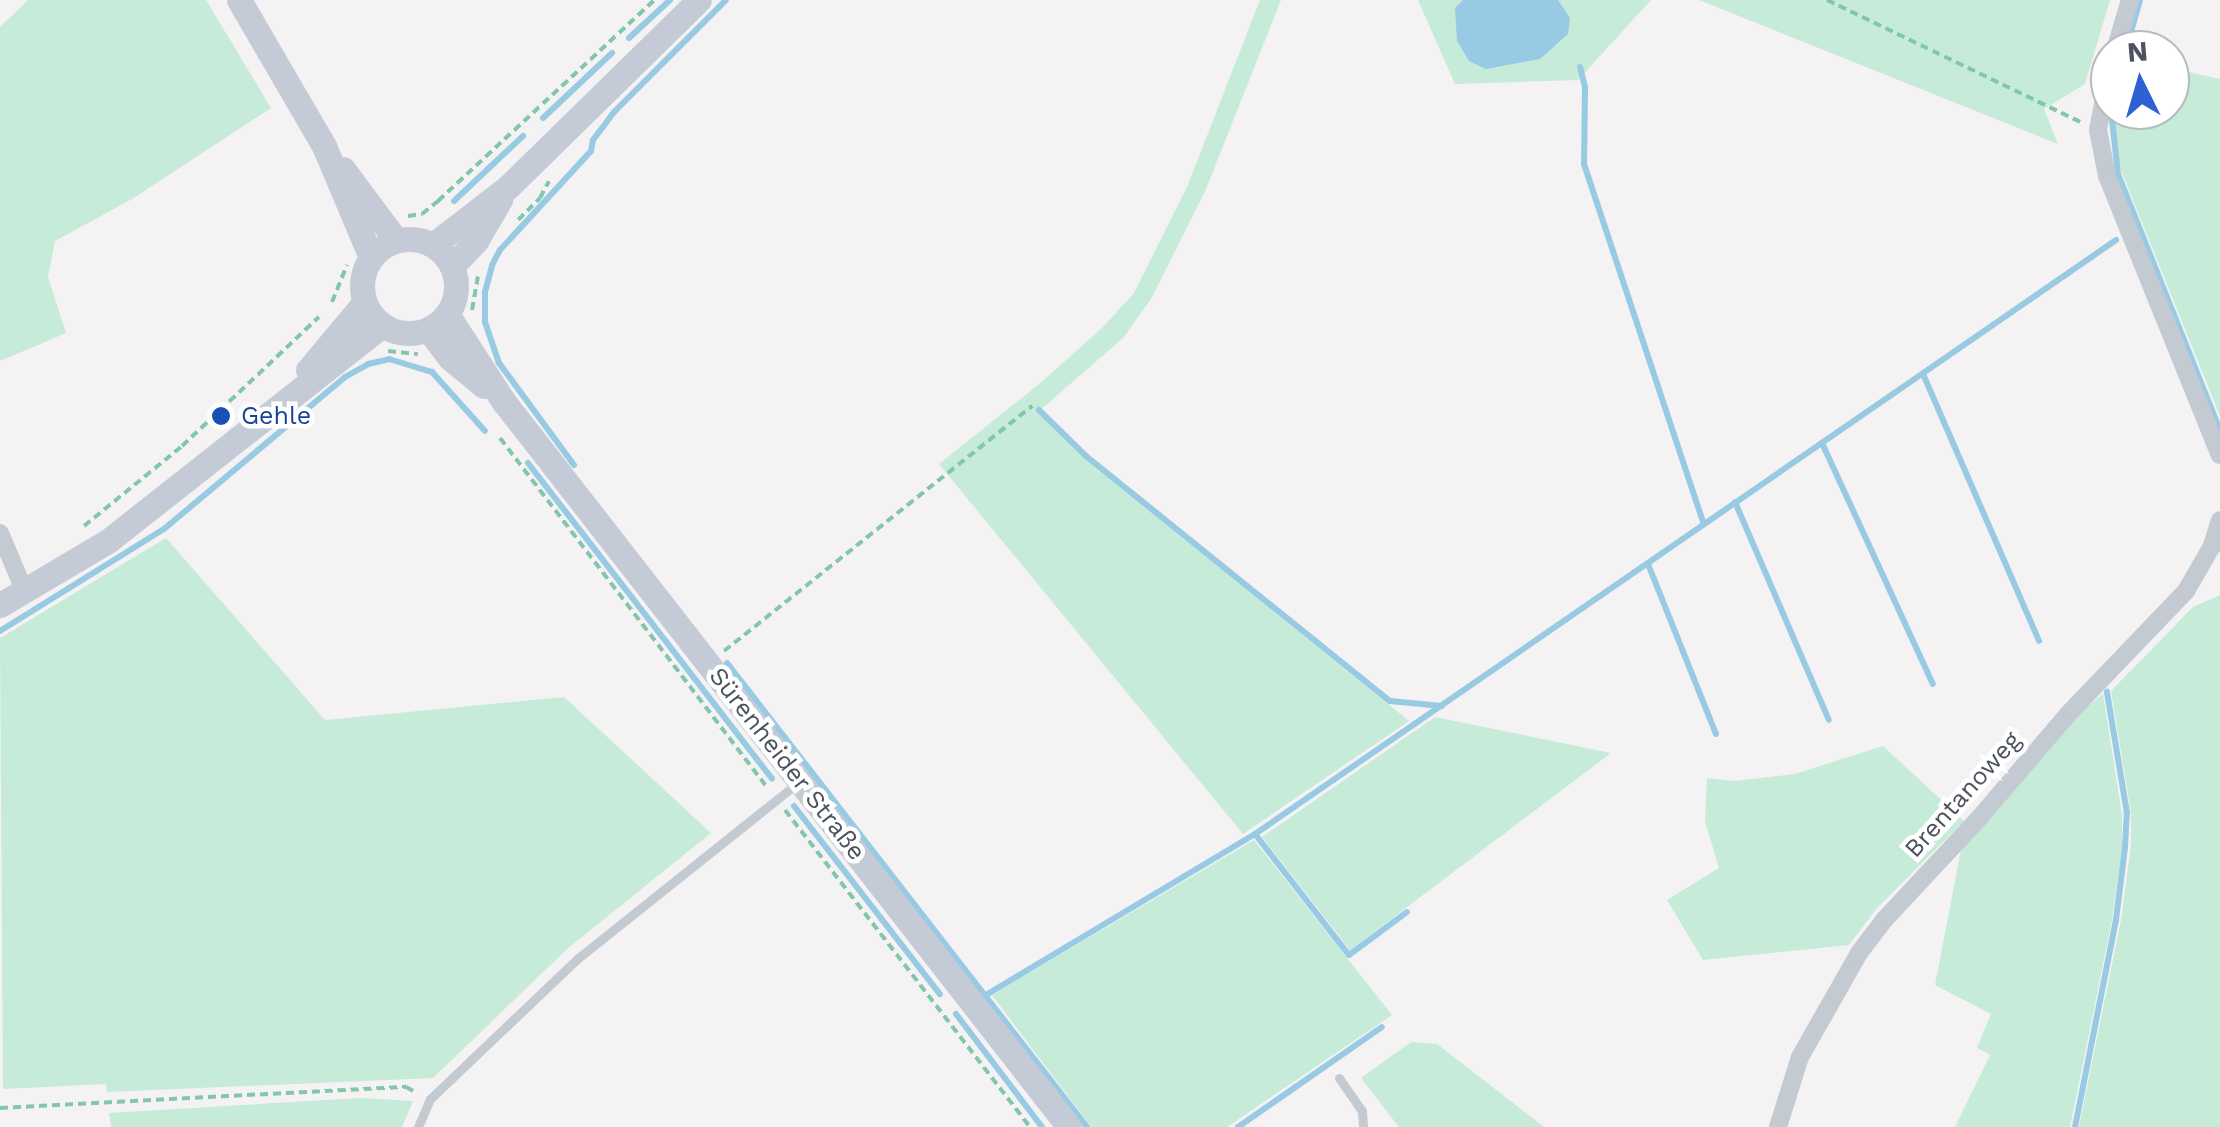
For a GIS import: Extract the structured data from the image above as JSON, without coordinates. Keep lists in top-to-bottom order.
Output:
{
  "streets": {
    "street": ["Sürenheider Straße", "Brentanoweg"]
  },
  "places": ["Gehle"],
  "north": "top"
}
